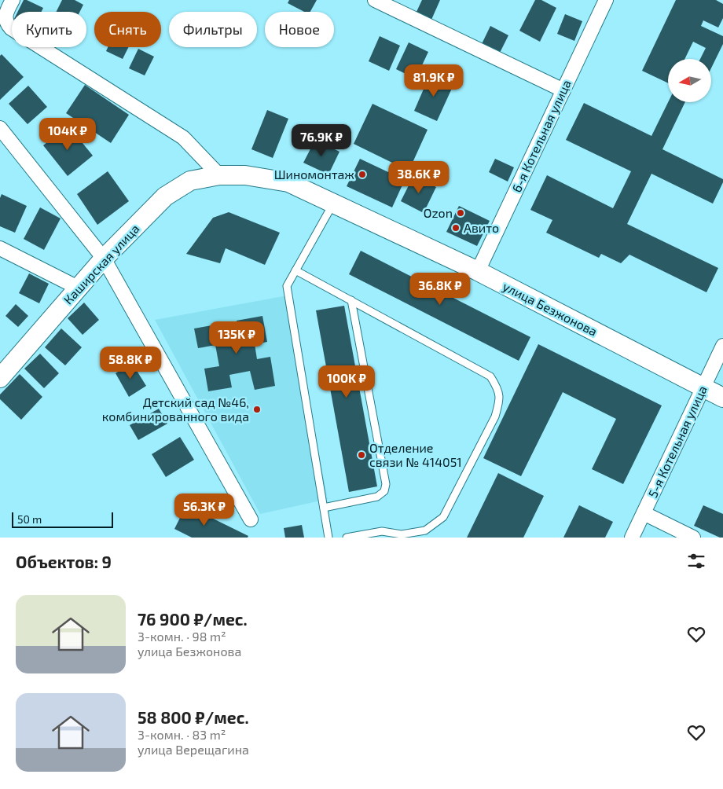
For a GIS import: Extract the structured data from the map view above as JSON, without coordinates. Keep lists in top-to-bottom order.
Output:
{
  "streets": {
    "street": [
      "6-я Котельная улица",
      "Каширская улица",
      "улица Безжонова",
      "5-я Котельная улица"
    ]
  },
  "crossings": [
    ["6-я Котельная улица", "улица Безжонова"],
    ["Каширская улица", "улица Безжонова"],
    ["улица Безжонова", "5-я Котельная улица"]
  ],
  "places": [
    "Шиномонтаж",
    "Ozon",
    "Авито",
    "Детский сад №46, комбинированного вида",
    "Отделение связи № 414051"
  ],
  "scale_bar": "50 m",
  "north": "left",
  "page": {
    "chip": [
      "Купить",
      "Снять",
      "Фильтры",
      "Новое"
    ],
    "price": [
      "81.9K ₽",
      "104K ₽",
      "76.9K ₽",
      "38.6K ₽",
      "36.8K ₽",
      "135K ₽",
      "58.8K ₽",
      "100K ₽",
      "56.3K ₽"
    ],
    "scale": "50 m",
    "heading": "Объектов: 9",
    "list": [
      {
        "name": "76 900 ₽/мес.",
        "note": "3-комн. · 98 m² · улица Безжонова"
      },
      {
        "name": "58 800 ₽/мес.",
        "note": "3-комн. · 83 m² · улица Верещагина"
      }
    ]
  }
}
